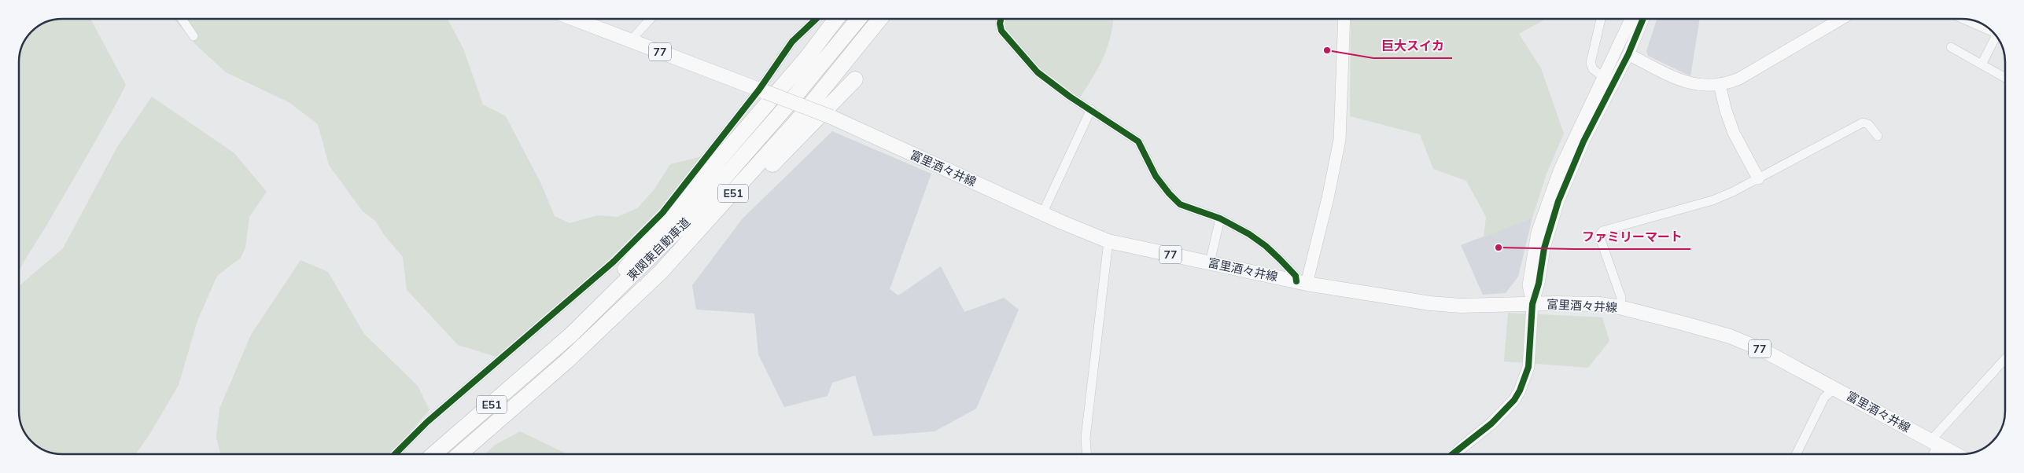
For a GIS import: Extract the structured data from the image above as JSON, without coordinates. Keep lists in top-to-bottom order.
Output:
{
  "streets": {
    "highway": ["E51", "東関東自動車道"],
    "main road": ["77", "富里酒々井線"]
  },
  "places": ["巨大スイカ", "ファミリーマート"]
}
